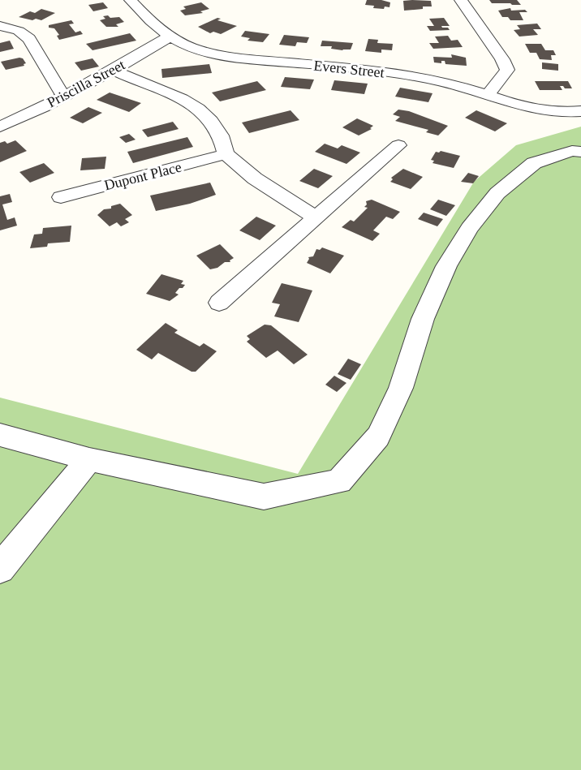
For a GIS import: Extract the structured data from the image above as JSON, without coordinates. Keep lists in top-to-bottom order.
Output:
{
  "streets": {
    "street": ["Evers Street", "Priscilla Street", "Dupont Place"]
  },
  "crossings": [
    ["Evers Street", "Priscilla Street"]
  ]
}
